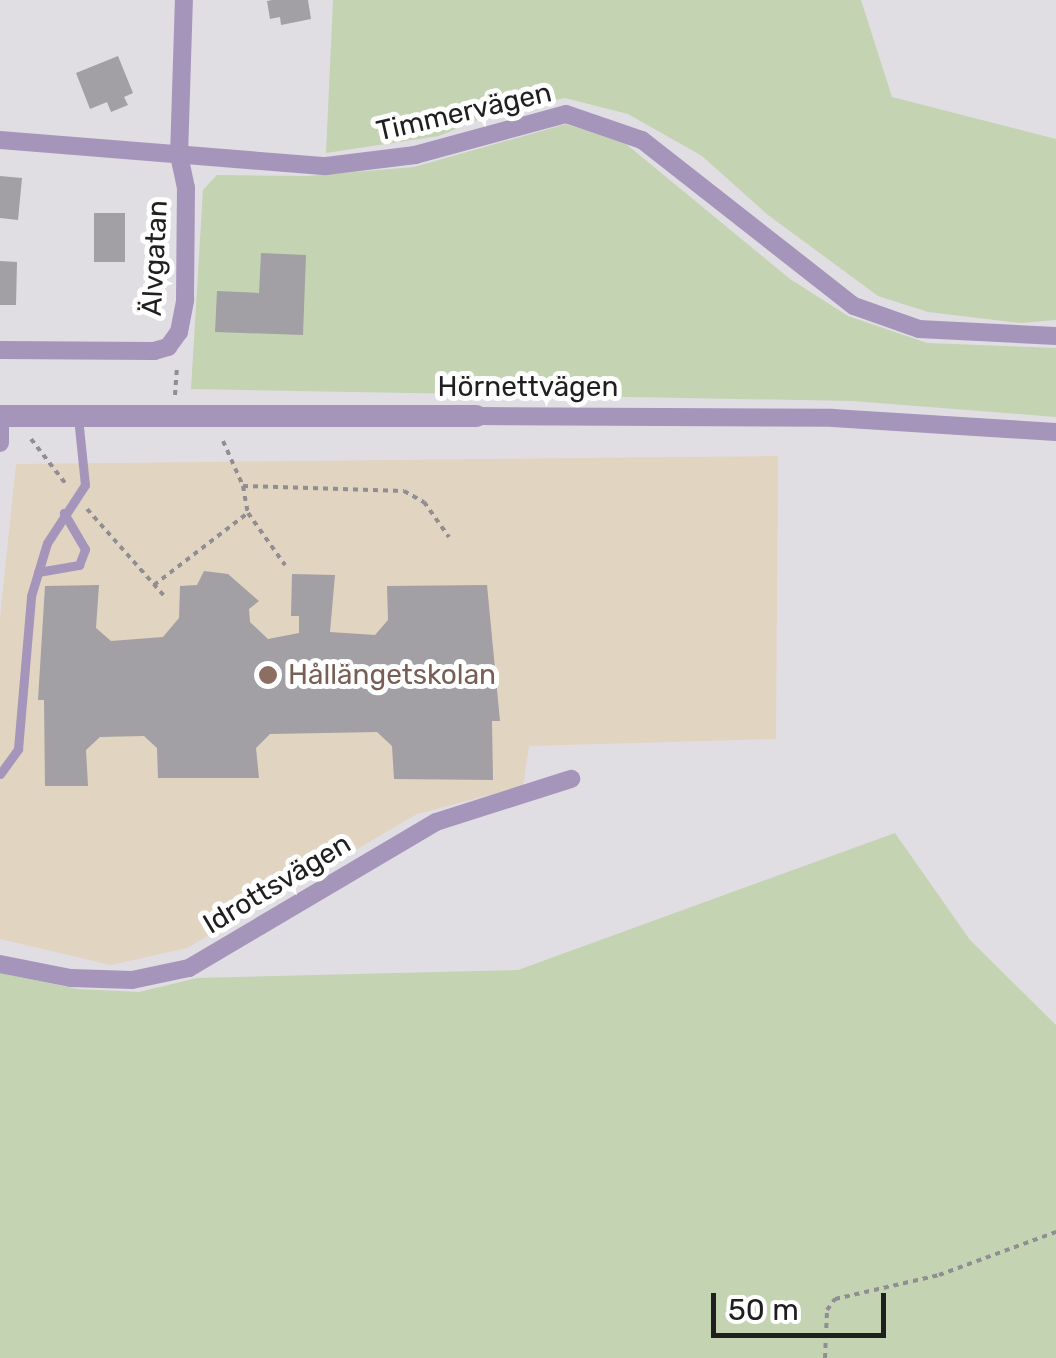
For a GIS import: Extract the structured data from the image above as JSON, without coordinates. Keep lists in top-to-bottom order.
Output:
{
  "streets": {
    "street": [
      "Timmervägen",
      "Älvgatan",
      "Hörnettvägen",
      "Idrottsvägen"
    ]
  },
  "crossings": [
    ["Timmervägen", "Älvgatan"]
  ],
  "places": ["Hållängetskolan"],
  "scale_bar": "50 m"
}
